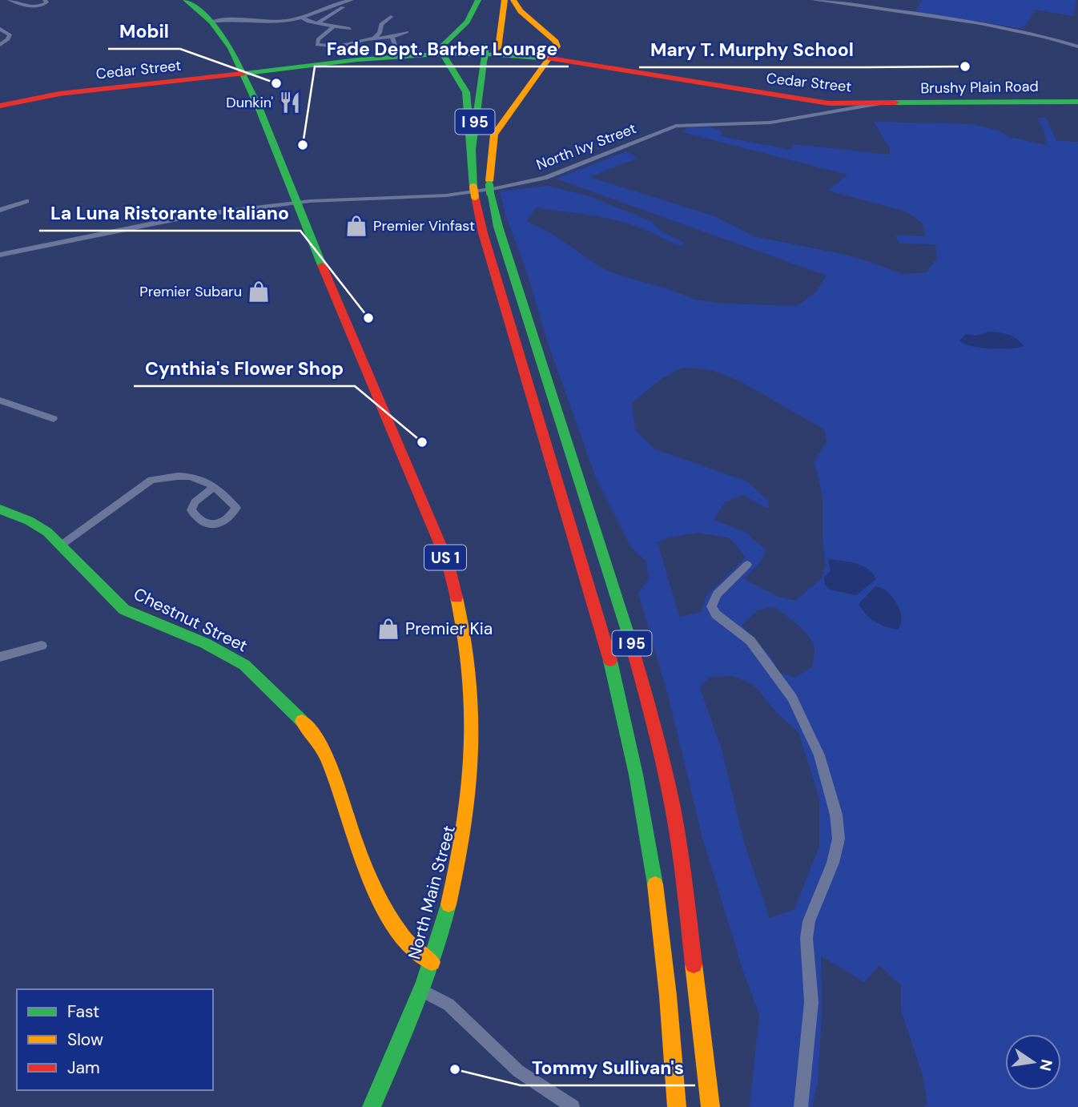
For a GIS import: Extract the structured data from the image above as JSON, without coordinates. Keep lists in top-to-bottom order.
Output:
{
  "streets": {
    "main road": [
      "Cedar Street",
      "Brushy Plain Road",
      "I 95",
      "US 1",
      "Chestnut Street",
      "North Main Street"
    ],
    "street": ["North Ivy Street"]
  },
  "crossings": [
    ["Cedar Street", "Brushy Plain Road"],
    ["Cedar Street", "North Ivy Street"],
    ["Cedar Street", "North Main Street"],
    ["Brushy Plain Road", "North Ivy Street"],
    ["North Ivy Street", "North Main Street"],
    ["Chestnut Street", "North Main Street"]
  ],
  "places": {
    "other": [
      "Mary T. Murphy School",
      "Mobil",
      "Fade Dept. Barber Lounge",
      "La Luna Ristorante Italiano",
      "Cynthia's Flower Shop",
      "Tommy Sullivan's"
    ],
    "restaurant": ["Dunkin'"],
    "shop": ["Premier Vinfast", "Premier Subaru", "Premier Kia"]
  },
  "legend": ["Fast", "Slow", "Jam"],
  "north": "right"
}
